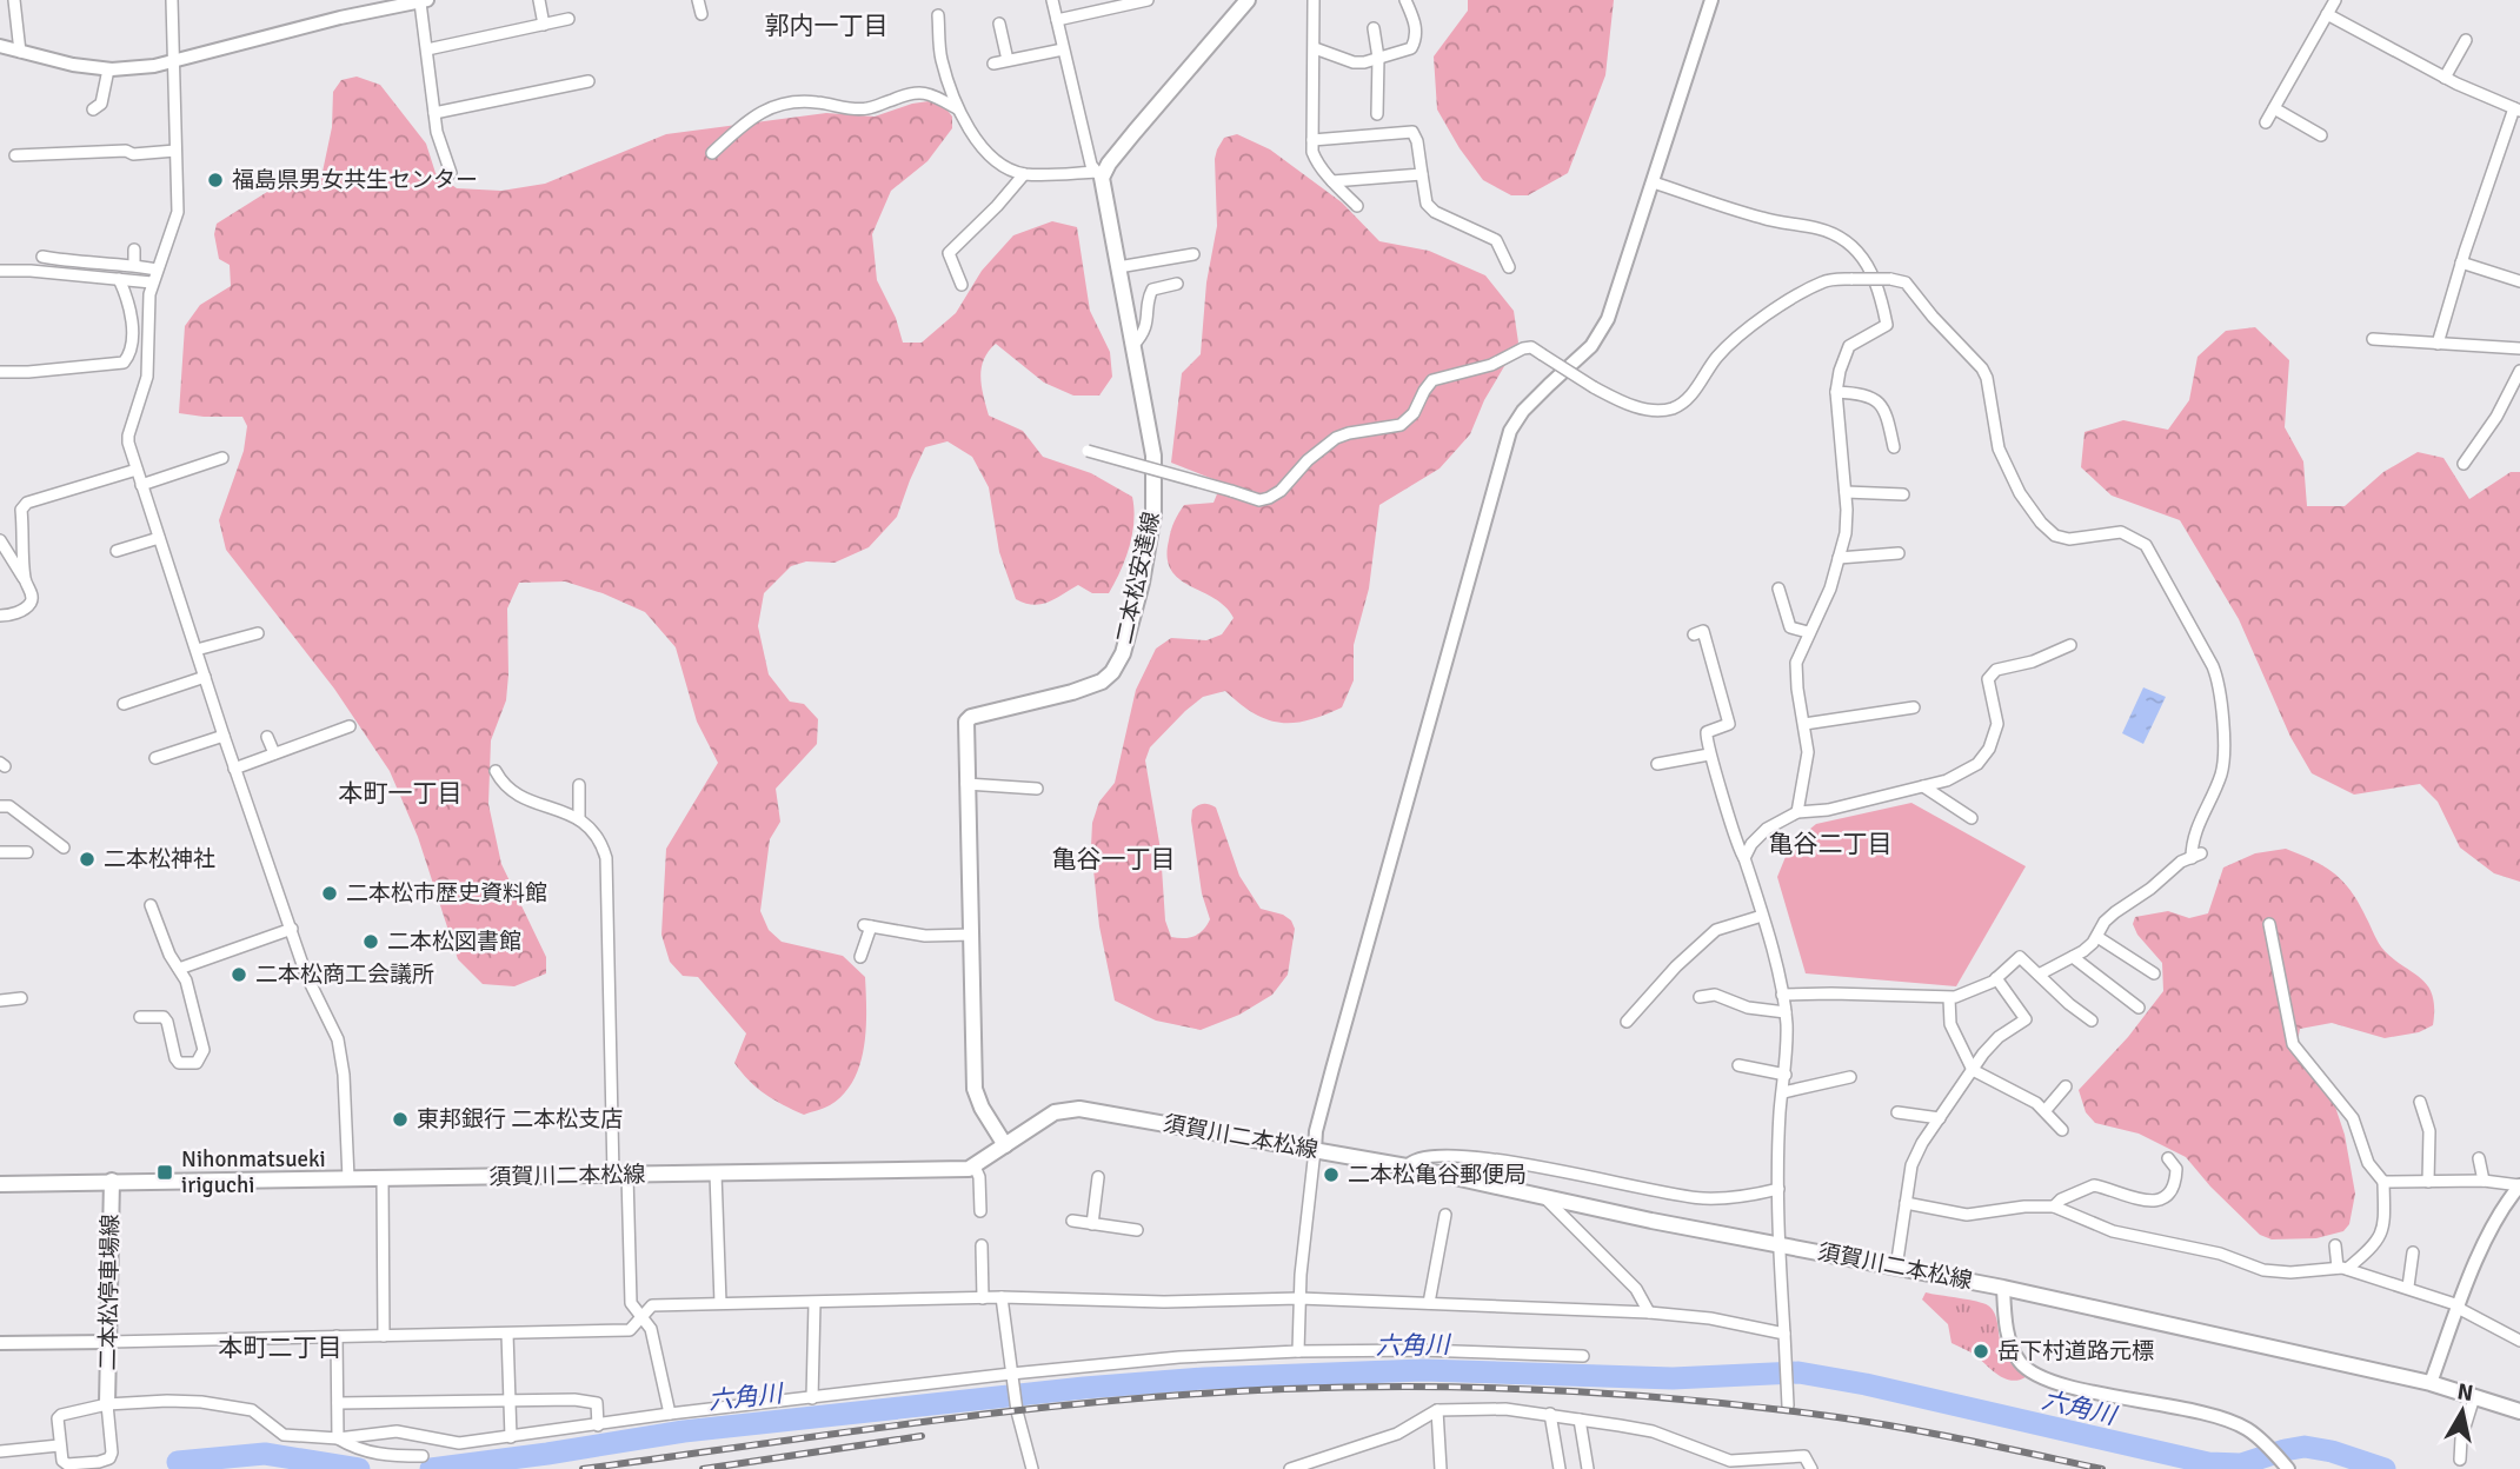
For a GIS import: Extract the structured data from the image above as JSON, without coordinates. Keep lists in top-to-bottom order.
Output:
{
  "streets": {
    "main road": ["二本松安達線", "須賀川二本松線", "二本松停車場線"]
  },
  "crossings": [
    ["二本松安達線", "須賀川二本松線"],
    ["須賀川二本松線", "二本松停車場線"]
  ],
  "districts": [
    "郭内一丁目",
    "本町一丁目",
    "亀谷二丁目",
    "亀谷一丁目",
    "本町二丁目"
  ],
  "water": ["六角川"],
  "places": {
    "other": [
      "福島県男女共生センター",
      "二本松神社",
      "二本松市歴史資料館",
      "二本松図書館",
      "二本松商工会議所",
      "東邦銀行 二本松支店",
      "二本松亀谷郵便局",
      "岳下村道路元標"
    ],
    "transit": ["Nihonmatsueki iriguchi"]
  },
  "north": "top"
}
